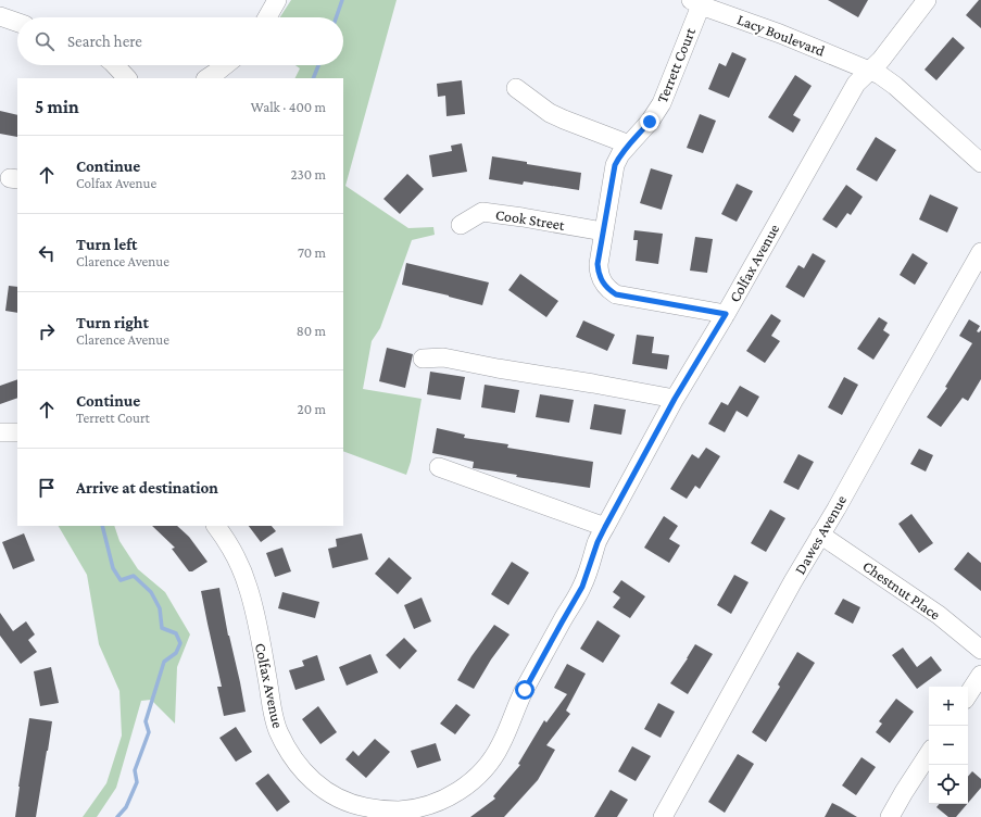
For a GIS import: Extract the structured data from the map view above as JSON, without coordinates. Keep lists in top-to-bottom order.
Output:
{
  "streets": {
    "street": [
      "Lacy Boulevard",
      "Terrett Court",
      "Cook Street",
      "Colfax Avenue",
      "Dawes Avenue",
      "Chestnut Place"
    ]
  },
  "crossings": [
    ["Lacy Boulevard", "Terrett Court"],
    ["Lacy Boulevard", "Colfax Avenue"],
    ["Terrett Court", "Cook Street"],
    ["Terrett Court", "Colfax Avenue"],
    ["Dawes Avenue", "Chestnut Place"]
  ],
  "page": {
    "search": "Search here",
    "heading": ["5 min", "Walk · 400 m"],
    "list": [
      ["Continue", "Colfax Avenue", "230 m"],
      ["Turn left", "Clarence Avenue", "70 m"],
      ["Turn right", "Clarence Avenue", "80 m"],
      ["Continue", "Terrett Court", "20 m"],
      "Arrive at destination"
    ],
    "map_buttons": ["+", "−"]
  }
}
